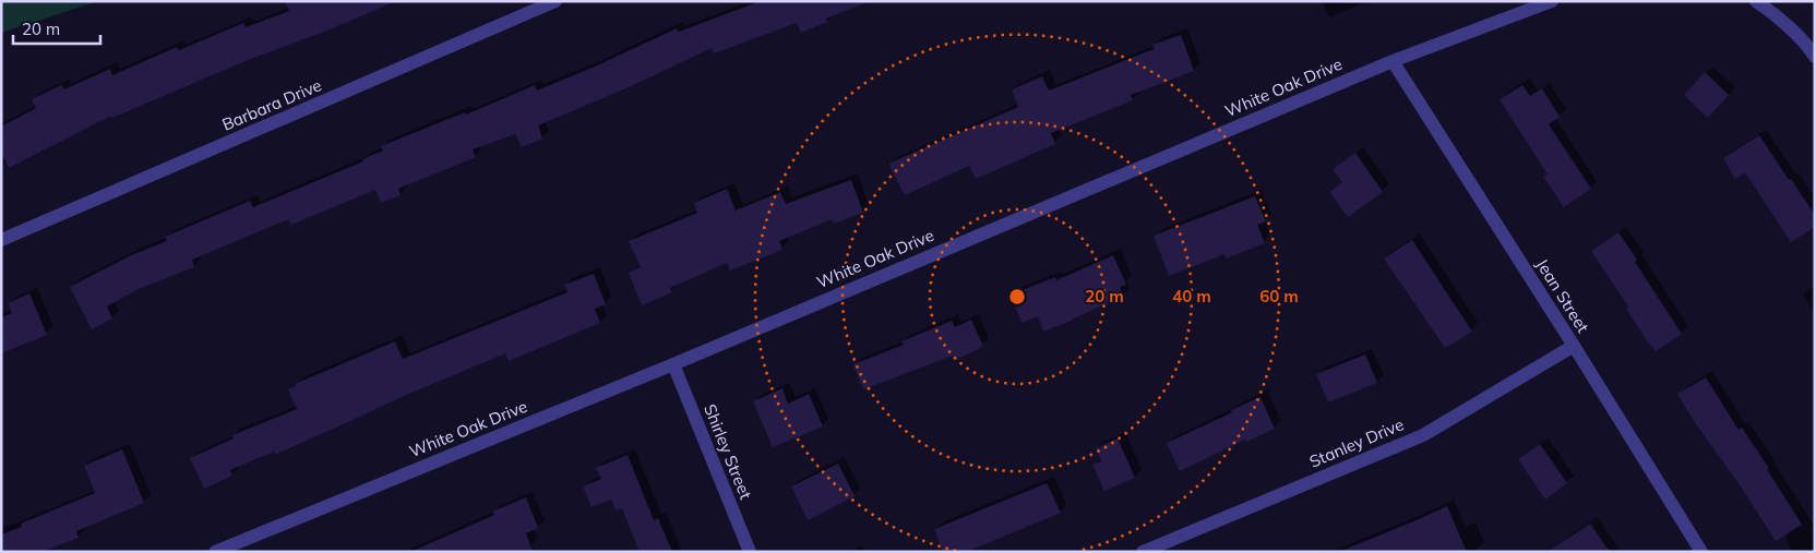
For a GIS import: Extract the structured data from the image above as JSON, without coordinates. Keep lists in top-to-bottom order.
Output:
{
  "streets": {
    "street": [
      "White Oak Drive",
      "Barbara Drive",
      "Jean Street",
      "Stanley Drive",
      "Shirley Street"
    ]
  },
  "crossings": [
    ["White Oak Drive", "Jean Street"],
    ["White Oak Drive", "Shirley Street"],
    ["Jean Street", "Stanley Drive"]
  ],
  "scale_bar": "20 m",
  "rings": ["20 m", "40 m", "60 m"]
}
